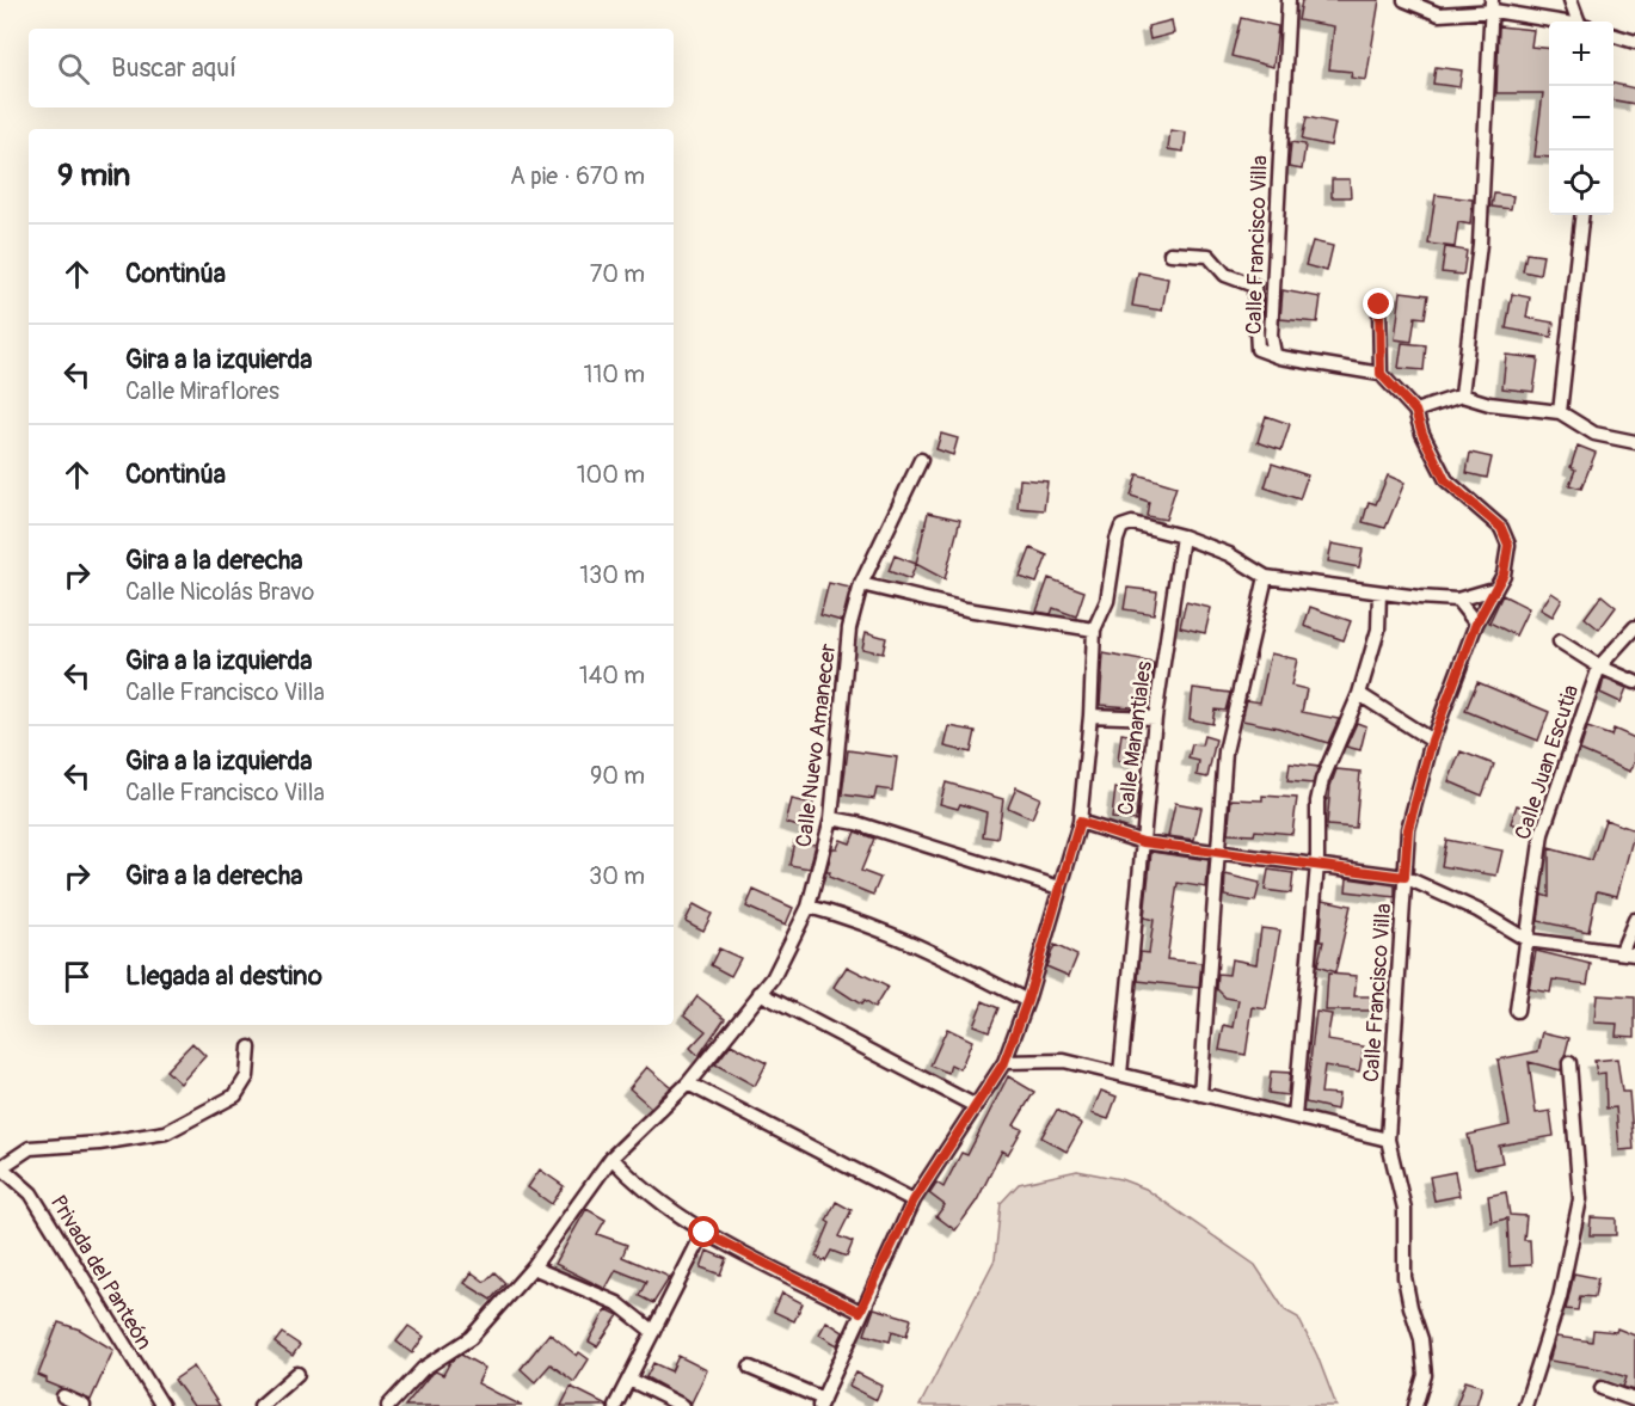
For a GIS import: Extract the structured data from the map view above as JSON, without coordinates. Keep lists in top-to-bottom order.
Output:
{
  "streets": {
    "street": [
      "Calle Francisco Villa",
      "Calle Manantiales",
      "Calle Nuevo Amanecer",
      "Calle Juan Escutia",
      "Privada del Panteón"
    ]
  },
  "page": {
    "map_buttons": ["+", "−"],
    "search": "Buscar aquí",
    "heading": ["9 min", "A pie · 670 m"],
    "list": [
      ["Continúa", "70 m"],
      ["Gira a la izquierda", "Calle Miraflores", "110 m"],
      ["Continúa", "100 m"],
      ["Gira a la derecha", "Calle Nicolás Bravo", "130 m"],
      ["Gira a la izquierda", "Calle Francisco Villa", "140 m"],
      ["Gira a la izquierda", "Calle Francisco Villa", "90 m"],
      ["Gira a la derecha", "30 m"],
      "Llegada al destino"
    ]
  }
}
